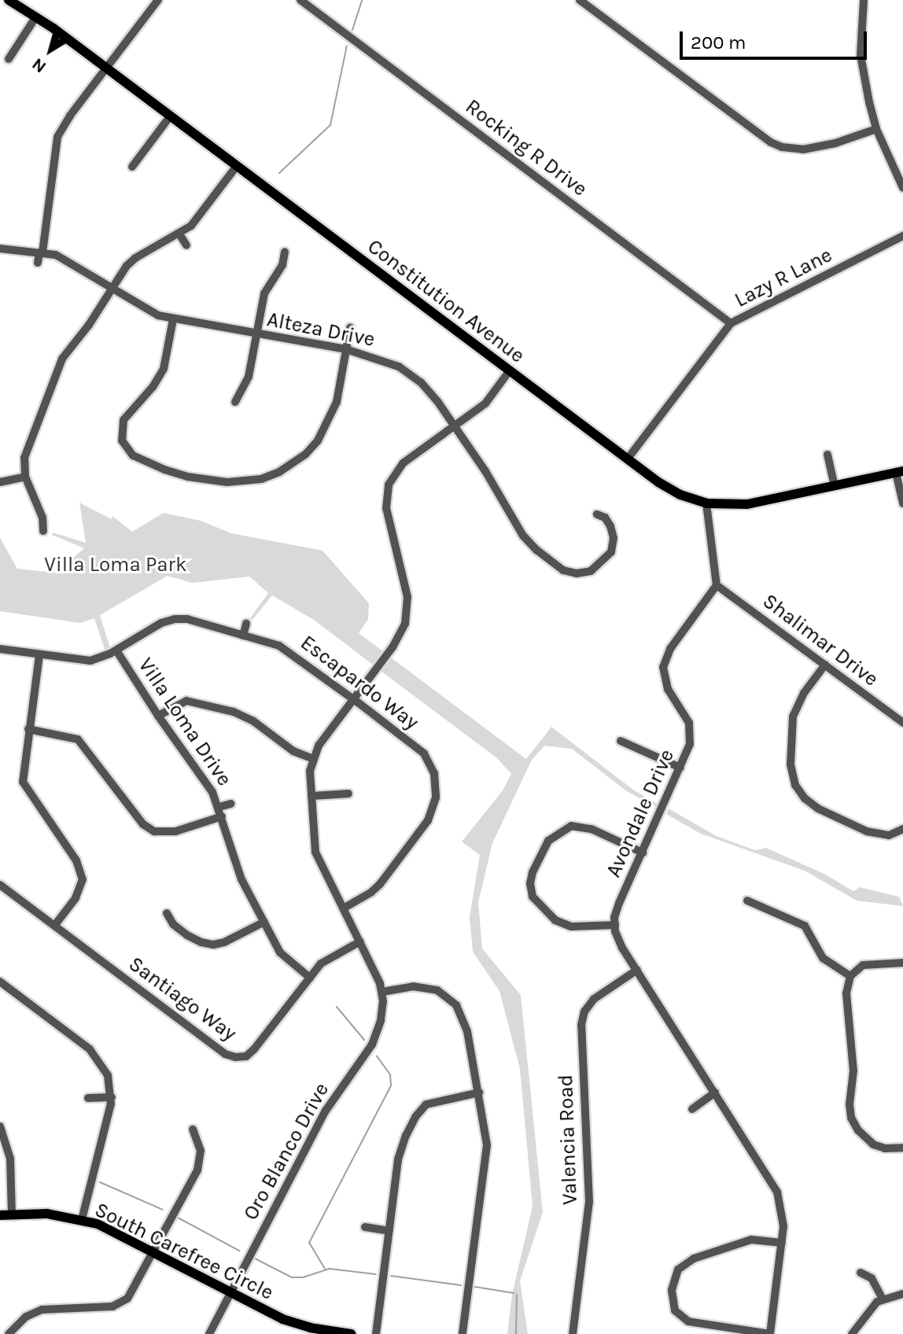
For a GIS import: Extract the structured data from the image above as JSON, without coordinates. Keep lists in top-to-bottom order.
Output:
{
  "streets": {
    "main road": ["Constitution Avenue", "South Carefree Circle"],
    "street": [
      "Rocking R Drive",
      "Lazy R Lane",
      "Alteza Drive",
      "Shalimar Drive",
      "Escapardo Way",
      "Villa Loma Drive",
      "Avondale Drive",
      "Santiago Way",
      "Valencia Road",
      "Oro Blanco Drive"
    ]
  },
  "crossings": [
    ["Rocking R Drive", "Lazy R Lane"],
    ["Lazy R Lane", "Constitution Avenue"],
    ["Shalimar Drive", "Avondale Drive"],
    ["Escapardo Way", "Villa Loma Drive"],
    ["Villa Loma Drive", "Santiago Way"],
    ["Santiago Way", "Oro Blanco Drive"],
    ["Oro Blanco Drive", "South Carefree Circle"]
  ],
  "parks": ["Villa Loma Park"],
  "scale_bar": "200 m",
  "north": "bottom left"
}
